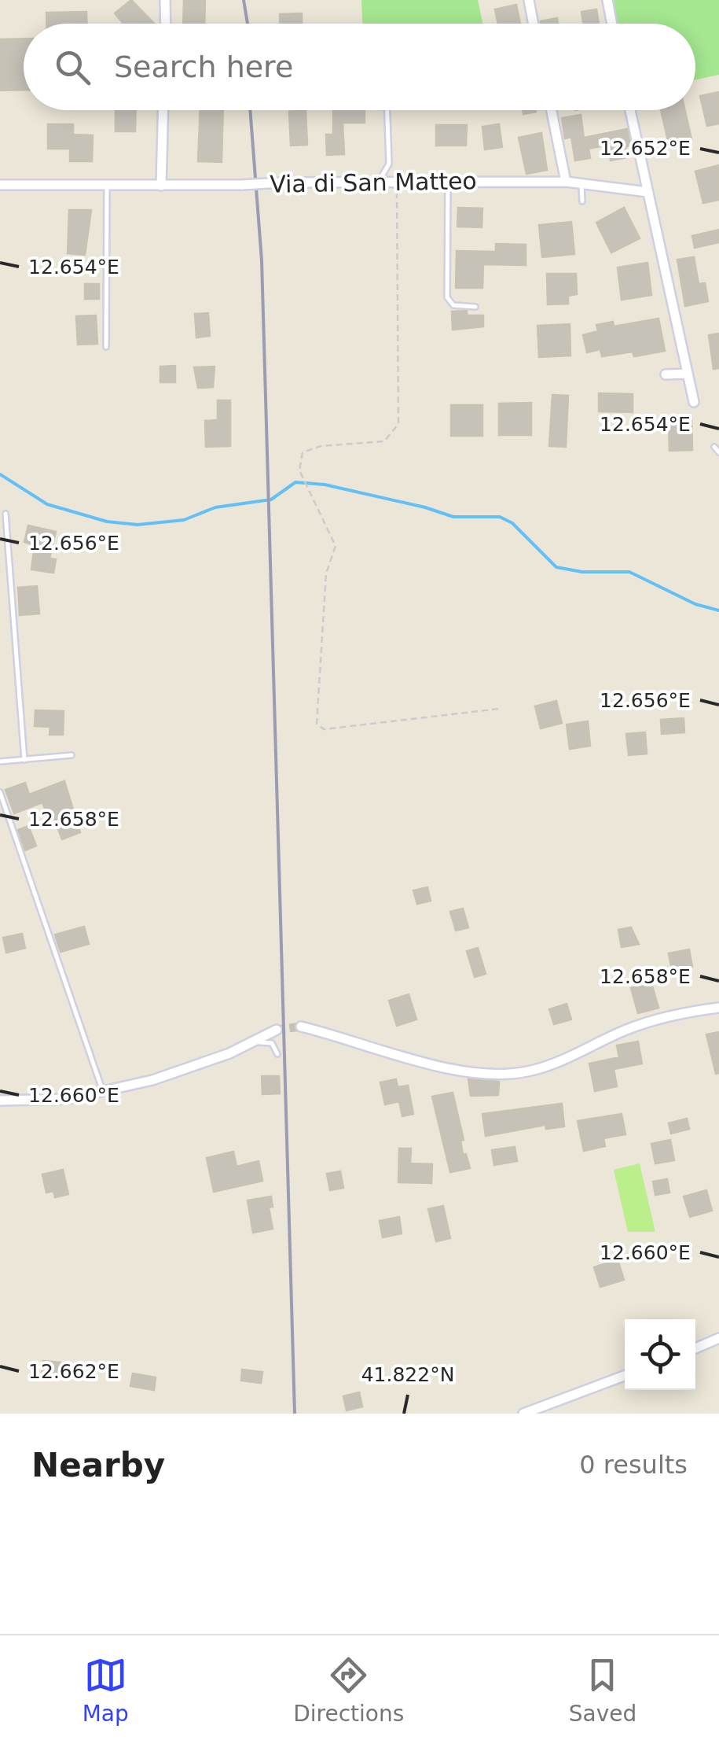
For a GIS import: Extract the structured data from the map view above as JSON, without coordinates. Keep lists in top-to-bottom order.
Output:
{
  "streets": {
    "street": ["Via di San Matteo"]
  },
  "page": {
    "search": "Search here",
    "heading": ["Nearby", "0 results"],
    "nav": ["Map", "Directions", "Saved"]
  },
  "coordinates": [
    "12.652°E",
    "12.654°E",
    "12.656°E",
    "12.658°E",
    "12.660°E",
    "12.662°E",
    "41.822°N"
  ]
}
